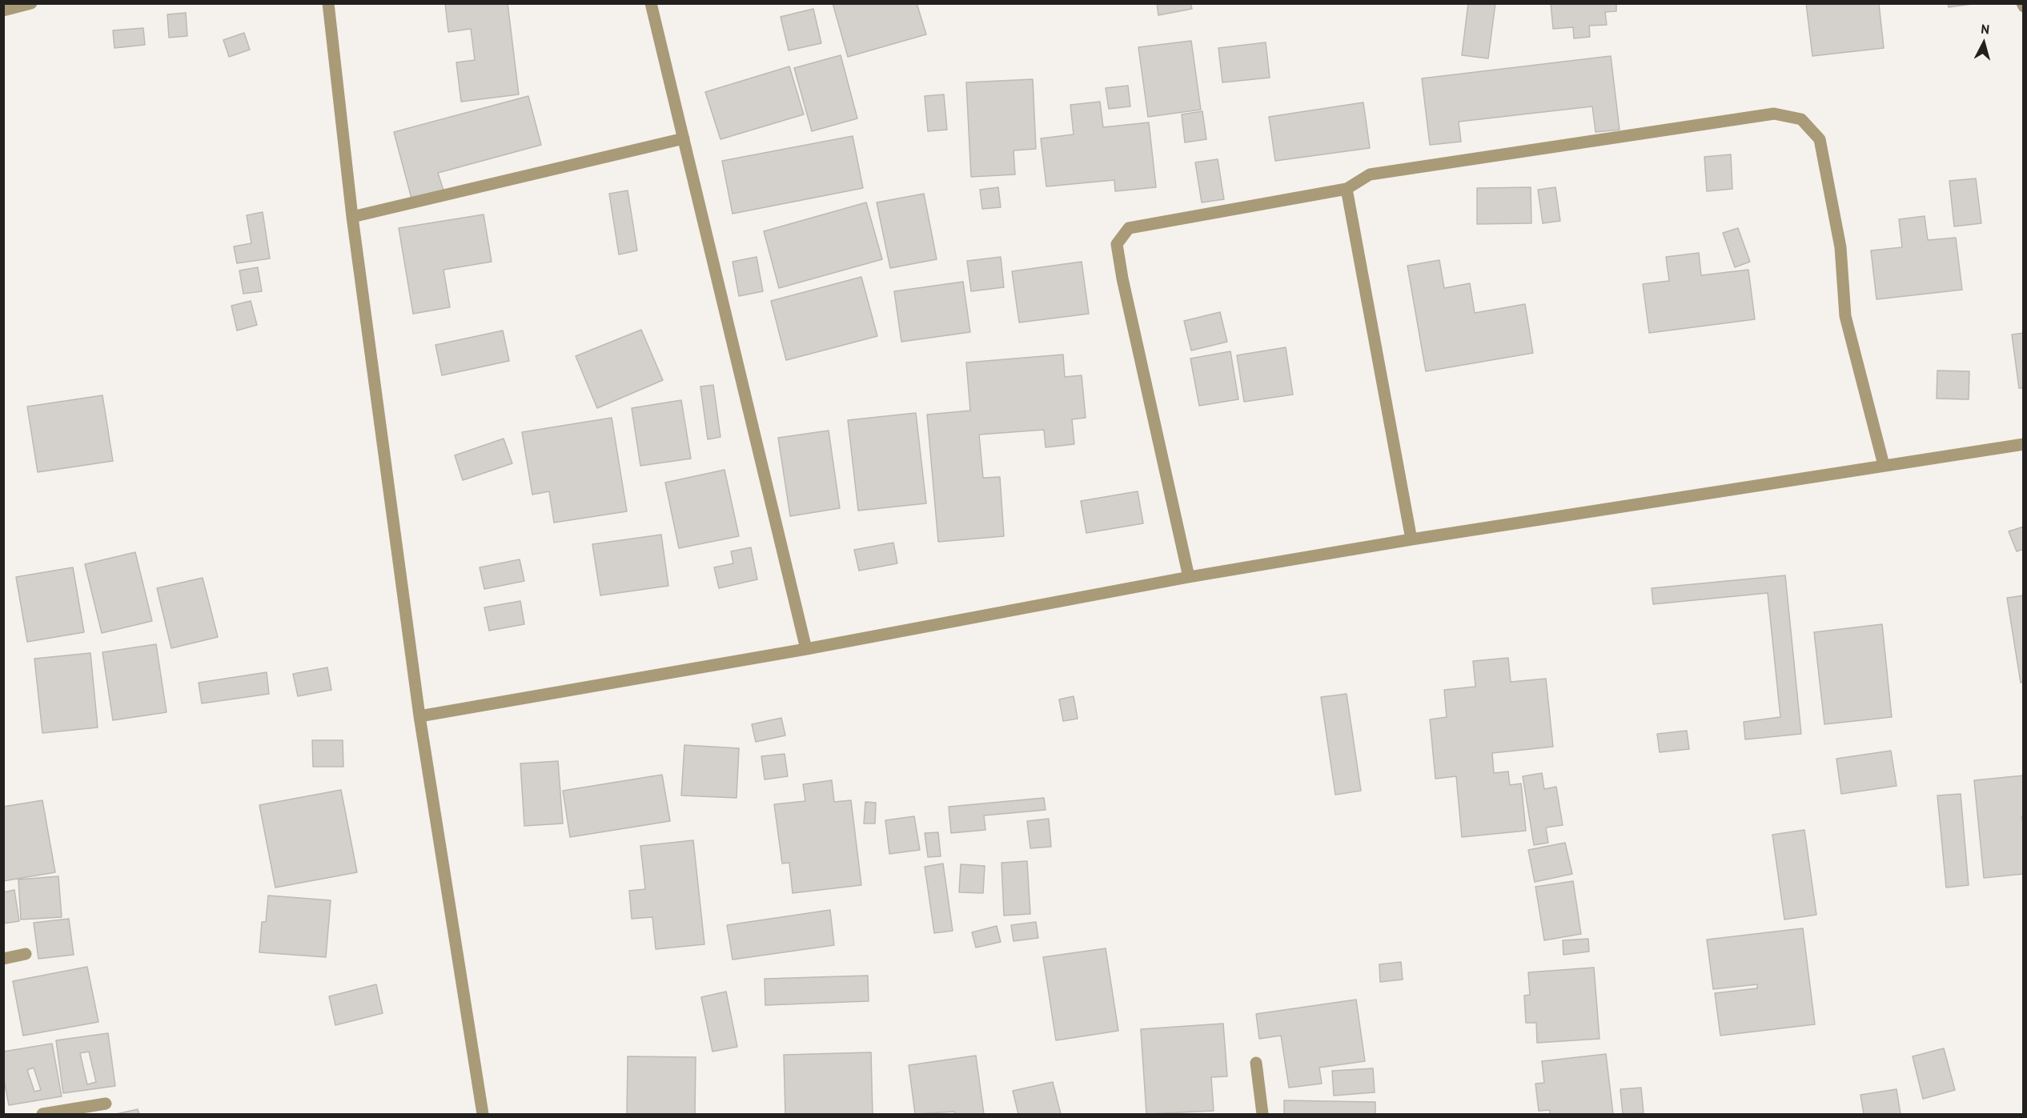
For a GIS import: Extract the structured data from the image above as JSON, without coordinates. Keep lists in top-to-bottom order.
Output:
{
  "north": "top"
}
